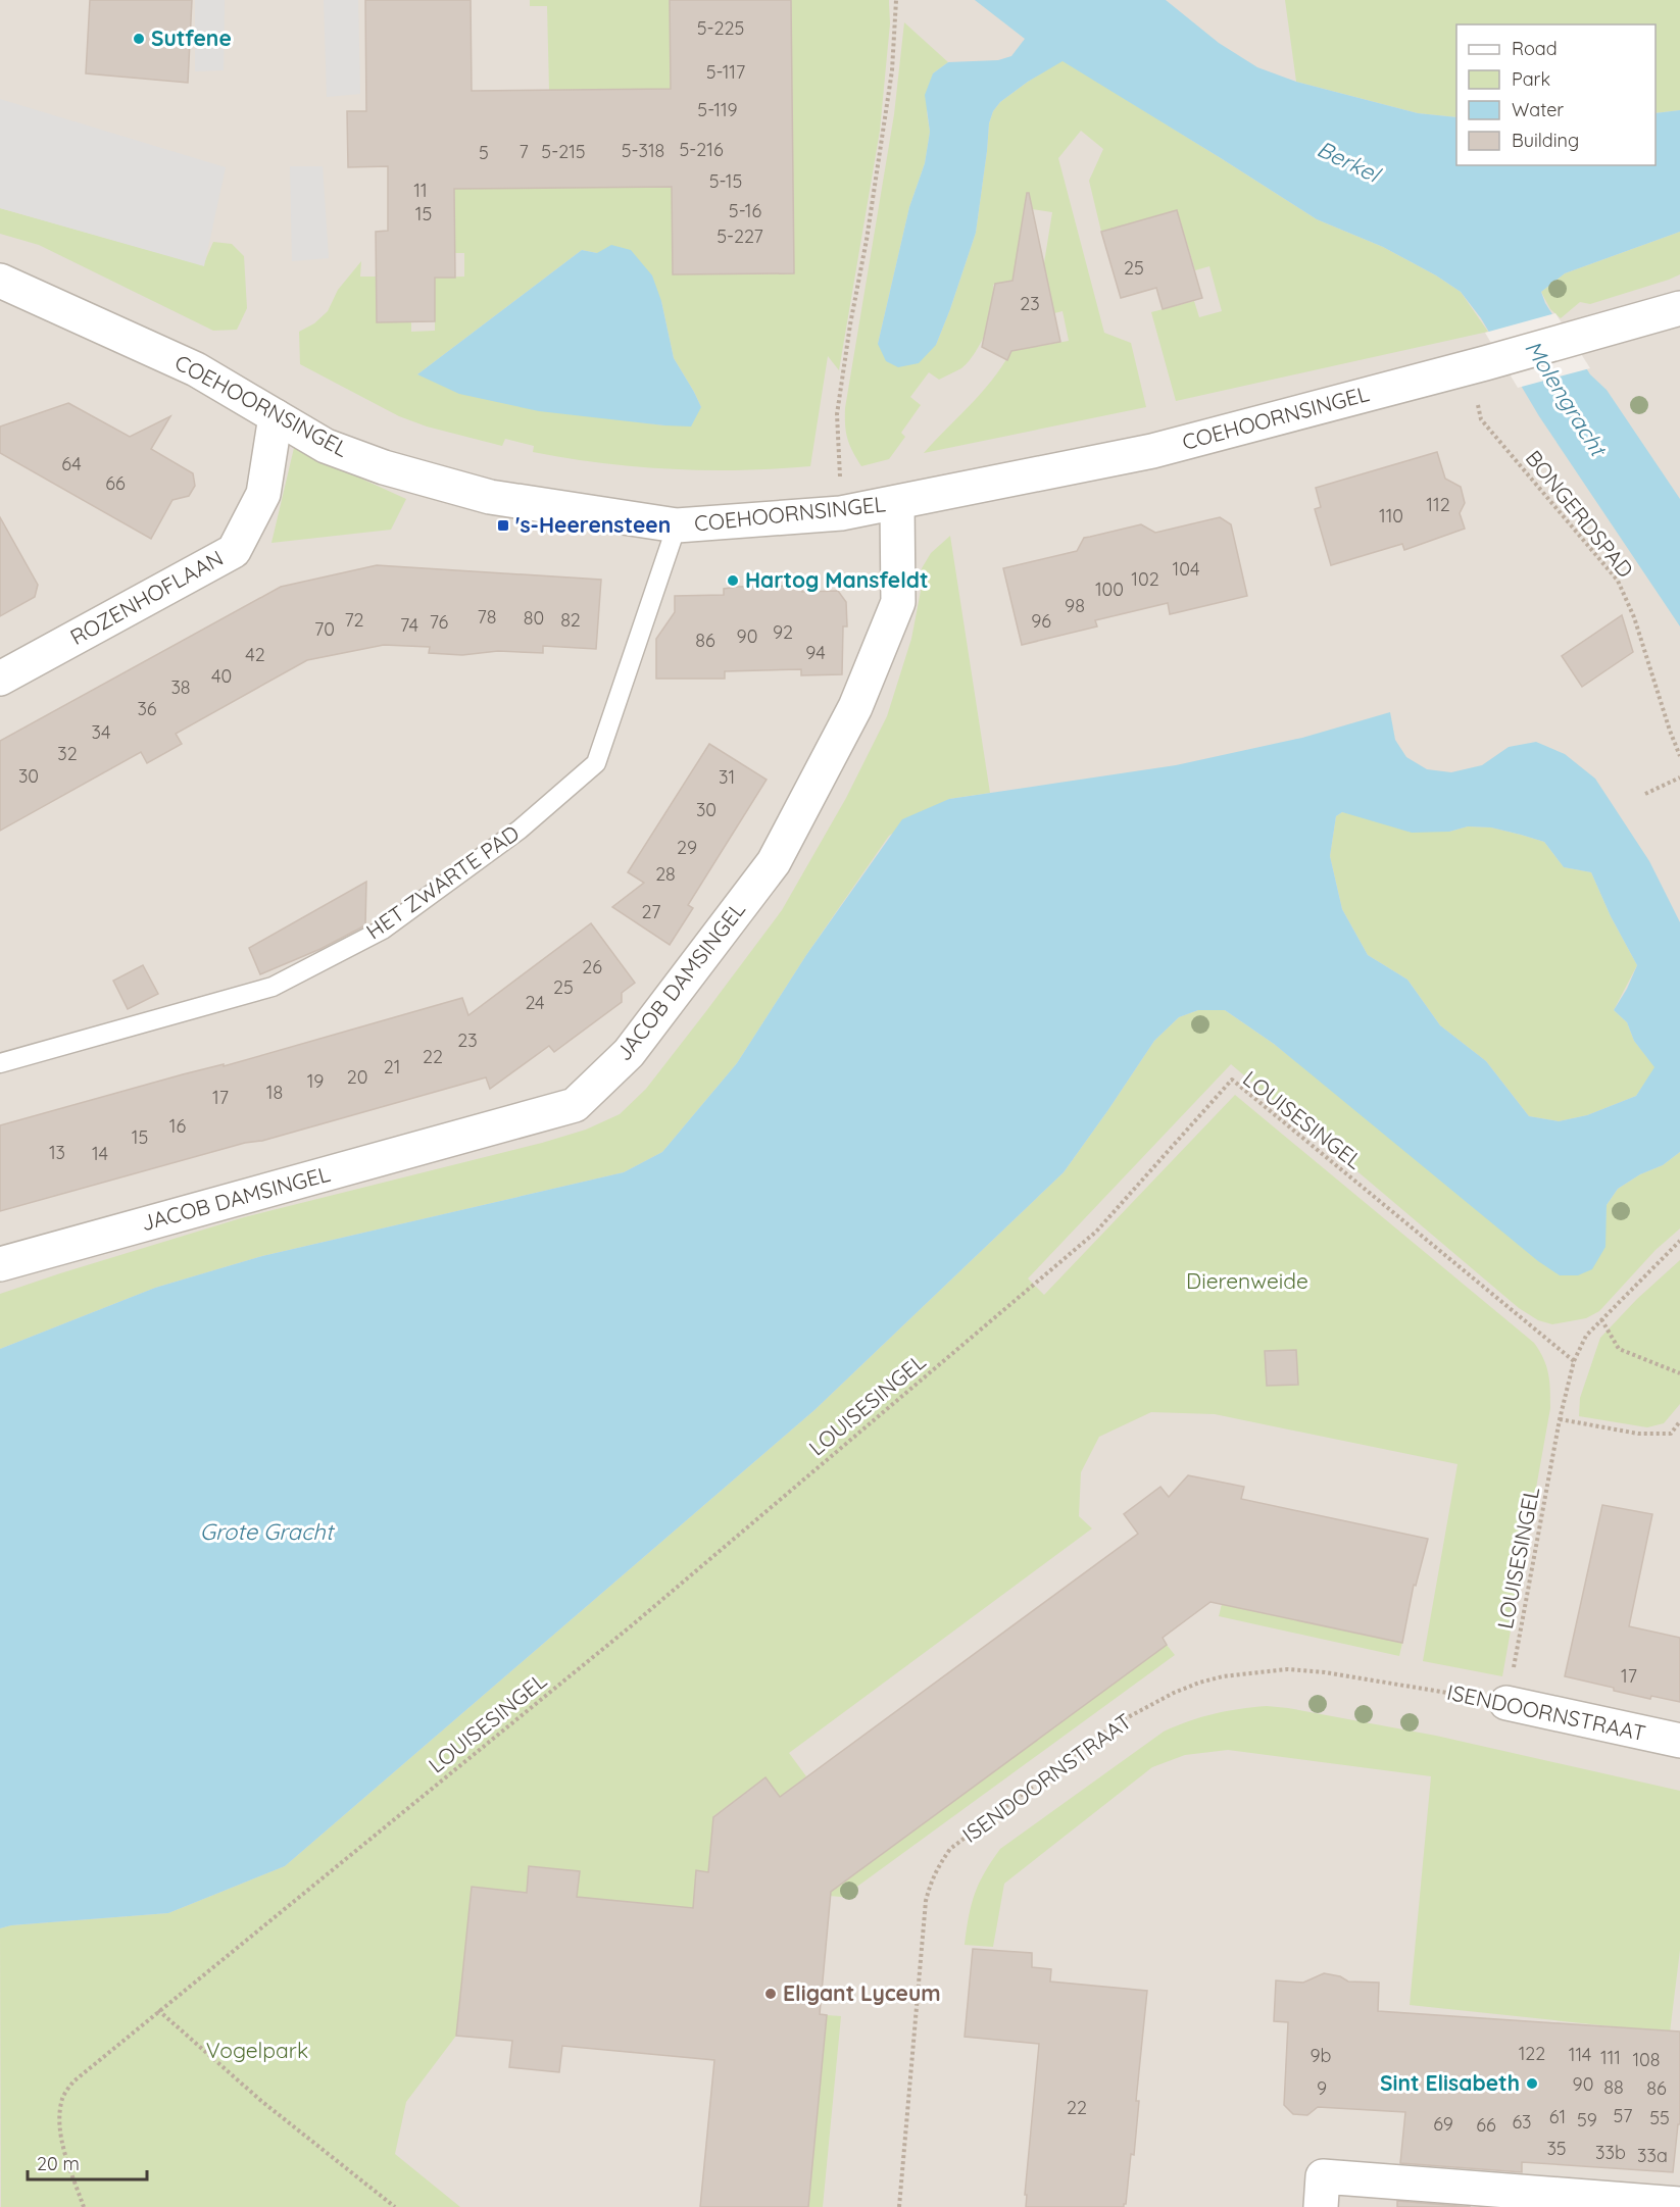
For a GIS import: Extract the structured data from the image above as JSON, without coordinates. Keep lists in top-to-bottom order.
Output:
{
  "streets": {
    "street": [
      "COEHOORNSINGEL",
      "ROZENHOFLAAN",
      "JACOB DAMSINGEL",
      "ISENDOORNSTRAAT"
    ],
    "lane": ["HET ZWARTE PAD"],
    "path": ["BONGERDSPAD", "LOUISESINGEL"]
  },
  "crossings": [
    ["COEHOORNSINGEL", "BONGERDSPAD"],
    ["COEHOORNSINGEL", "ROZENHOFLAAN"],
    ["COEHOORNSINGEL", "HET ZWARTE PAD"],
    ["COEHOORNSINGEL", "JACOB DAMSINGEL"],
    ["LOUISESINGEL", "ISENDOORNSTRAAT"]
  ],
  "water": ["Berkel", "Molengracht", "Grote Gracht"],
  "parks": ["Dierenweide", "Vogelpark"],
  "places": {
    "other": [
      "Sutfene",
      "Hartog Mansfeldt",
      "Eligant Lyceum",
      "Sint Elisabeth"
    ],
    "transit": ["'s-Heerensteen"]
  },
  "house_numbers": [
    "5-225",
    "5-117",
    "5-119",
    "5-216",
    "5-318",
    "7",
    "5-215",
    "5",
    "5-15",
    "11",
    "5-16",
    "15",
    "5-227",
    "25",
    "23",
    "64",
    "66",
    "112",
    "110",
    "104",
    "102",
    "100",
    "98",
    "78",
    "80",
    "72",
    "82",
    "96",
    "76",
    "74",
    "70",
    "92",
    "90",
    "86",
    "94",
    "42",
    "40",
    "38",
    "36",
    "34",
    "32",
    "30",
    "31",
    "30",
    "29",
    "28",
    "27",
    "26",
    "25",
    "24",
    "23",
    "22",
    "21",
    "20",
    "19",
    "18",
    "17",
    "16",
    "15",
    "13",
    "14",
    "17",
    "122",
    "114",
    "9b",
    "111",
    "108",
    "90",
    "88",
    "9",
    "86",
    "22",
    "57",
    "61",
    "55",
    "59",
    "63",
    "69",
    "66",
    "35",
    "33b",
    "33a"
  ],
  "legend": [
    "Road",
    "Park",
    "Water",
    "Building"
  ],
  "scale_bar": "20 m"
}
